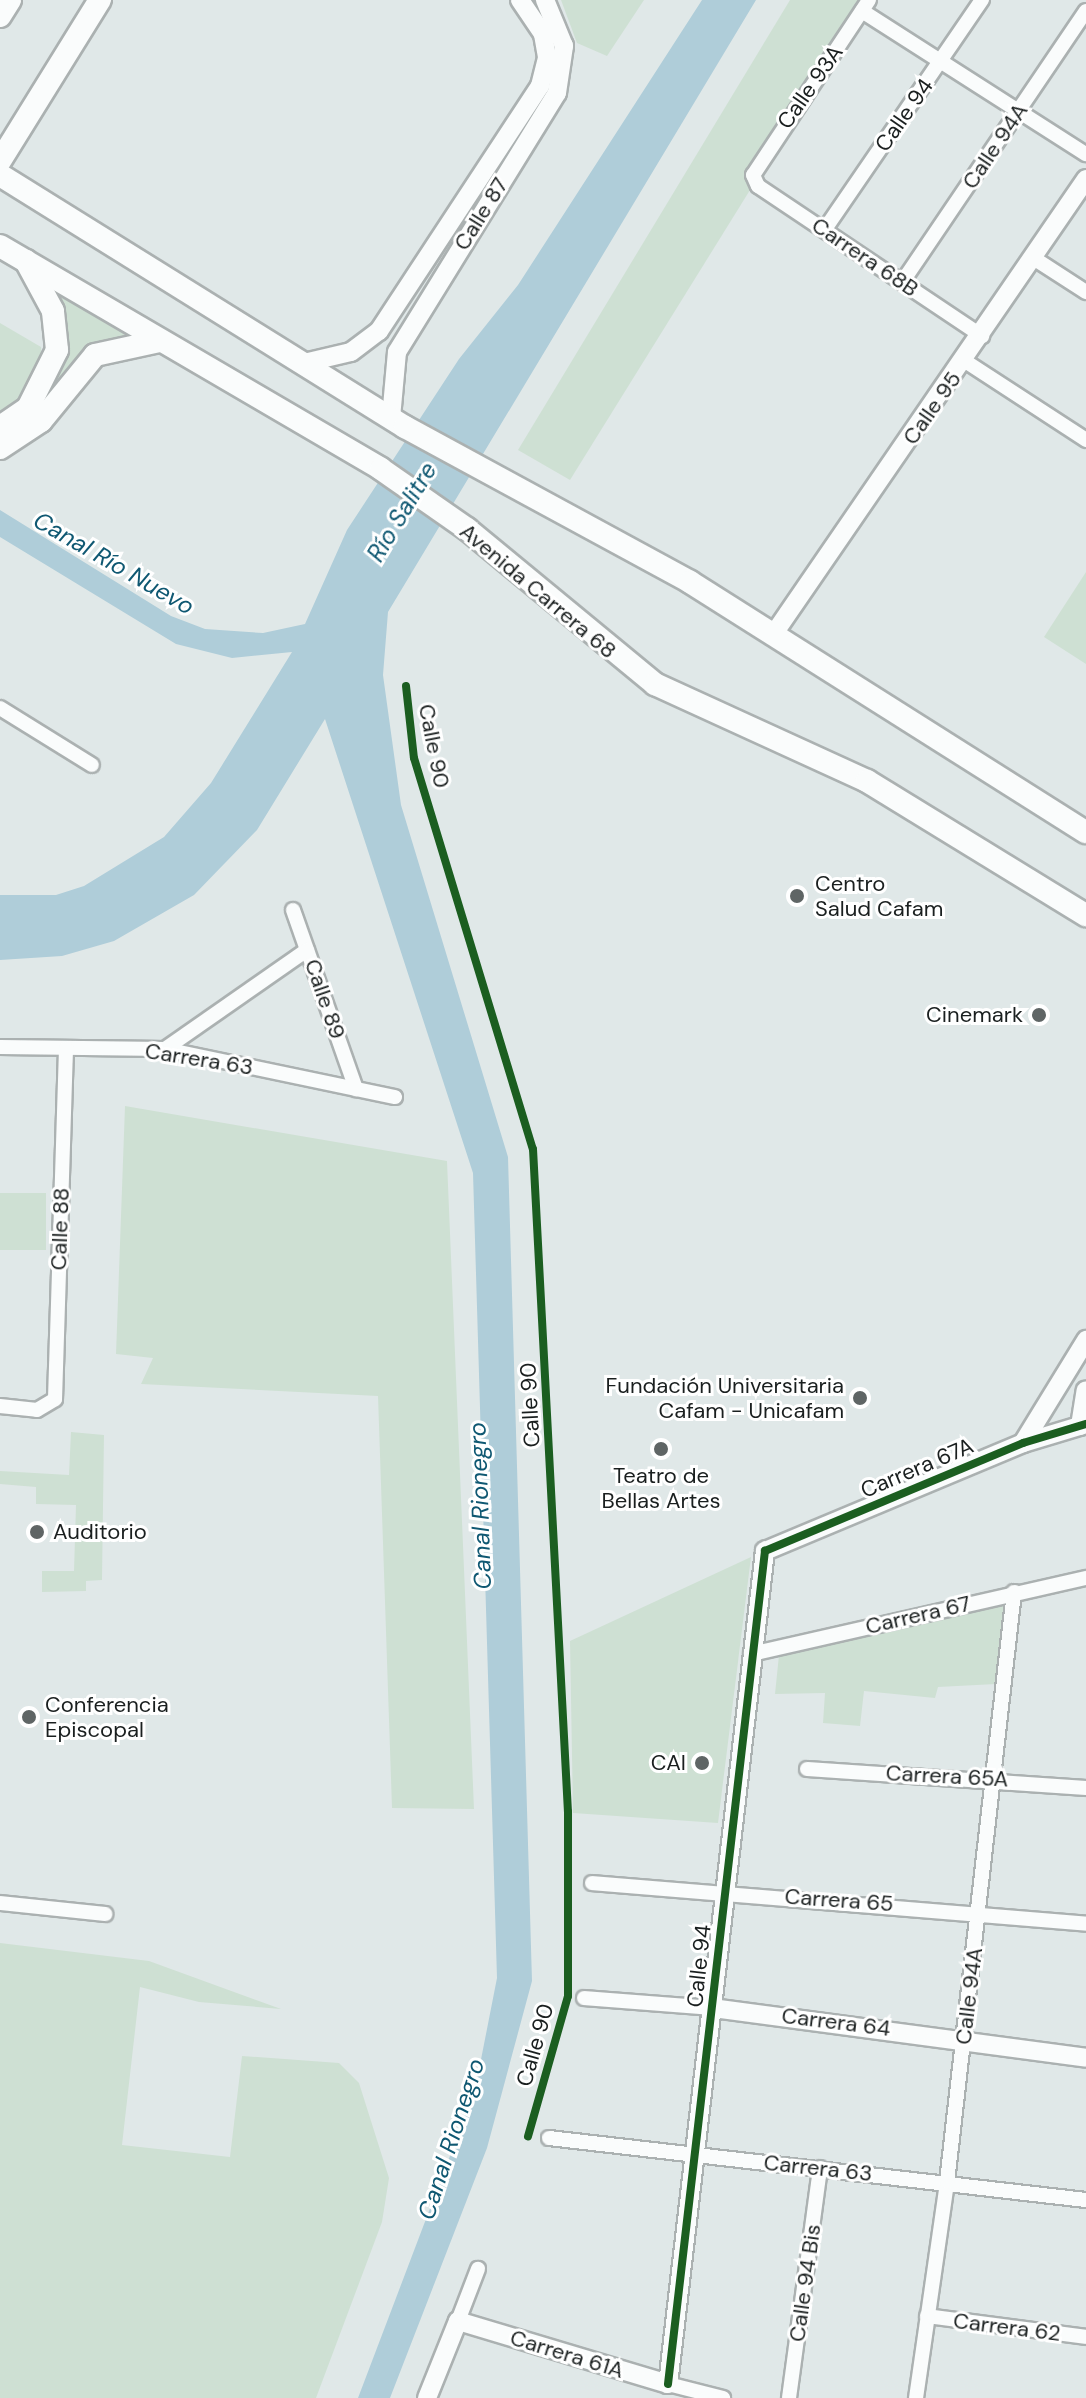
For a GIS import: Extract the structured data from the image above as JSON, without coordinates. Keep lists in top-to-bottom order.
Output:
{
  "streets": {
    "main road": ["Avenida Carrera 68"],
    "street": [
      "Calle 93A",
      "Calle 94",
      "Calle 94A",
      "Calle 87",
      "Carrera 68B",
      "Calle 95",
      "Calle 89",
      "Carrera 63",
      "Calle 88",
      "Carrera 67A",
      "Carrera 67",
      "Carrera 65A",
      "Carrera 65",
      "Carrera 64",
      "Calle 94 Bis",
      "Carrera 62",
      "Carrera 61A"
    ],
    "cycle path": ["Calle 90"]
  },
  "crossings": [
    ["Calle 93A", "Carrera 68B"],
    ["Calle 94", "Carrera 68B"],
    ["Calle 94", "Carrera 63"],
    ["Calle 94", "Carrera 67A"],
    ["Calle 94", "Carrera 67"],
    ["Calle 94", "Carrera 65"],
    ["Calle 94", "Carrera 64"],
    ["Calle 94", "Carrera 61A"],
    ["Calle 94A", "Carrera 68B"],
    ["Calle 94A", "Carrera 63"],
    ["Calle 94A", "Carrera 67"],
    ["Calle 94A", "Carrera 65A"],
    ["Calle 94A", "Carrera 65"],
    ["Calle 94A", "Carrera 64"],
    ["Calle 94A", "Carrera 62"],
    ["Carrera 68B", "Calle 95"],
    ["Calle 89", "Carrera 63"],
    ["Carrera 63", "Calle 88"],
    ["Carrera 63", "Calle 94 Bis"]
  ],
  "water": ["Río Salitre", "Canal Río Nuevo", "Canal Rionegro"],
  "places": [
    "Centro Salud Cafam",
    "Cinemark",
    "Fundación Universitaria Cafam - Unicafam",
    "Teatro de Bellas Artes",
    "Auditorio",
    "Conferencia Episcopal",
    "CAI"
  ]
}
